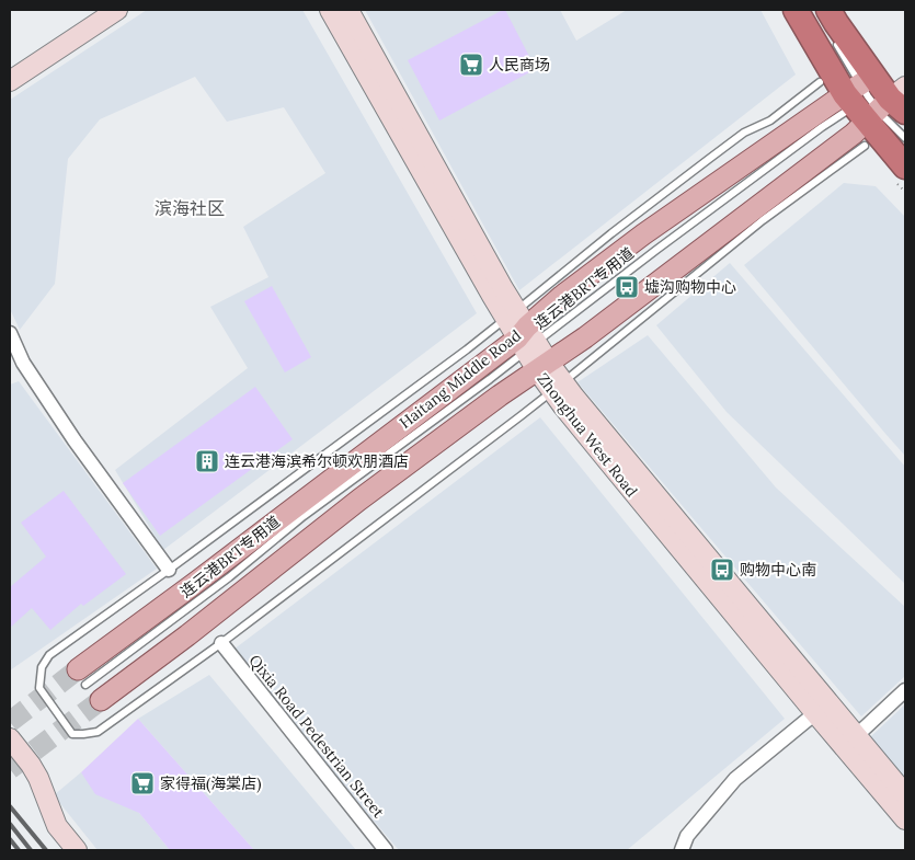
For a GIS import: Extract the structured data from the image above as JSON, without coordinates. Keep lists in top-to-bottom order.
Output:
{
  "streets": {
    "main road": ["Haitang Middle Road", "Zhonghua West Road"],
    "street": ["Qixia Road Pedestrian Street"]
  },
  "crossings": [
    ["Haitang Middle Road", "Zhonghua West Road"]
  ],
  "districts": ["滨海社区"],
  "places": {
    "supermarket": ["人民商场", "家得福(海棠店)"],
    "bus stop": ["墟沟购物中心", "购物中心南"],
    "building": ["连云港海滨希尔顿欢朋酒店"]
  }
}
